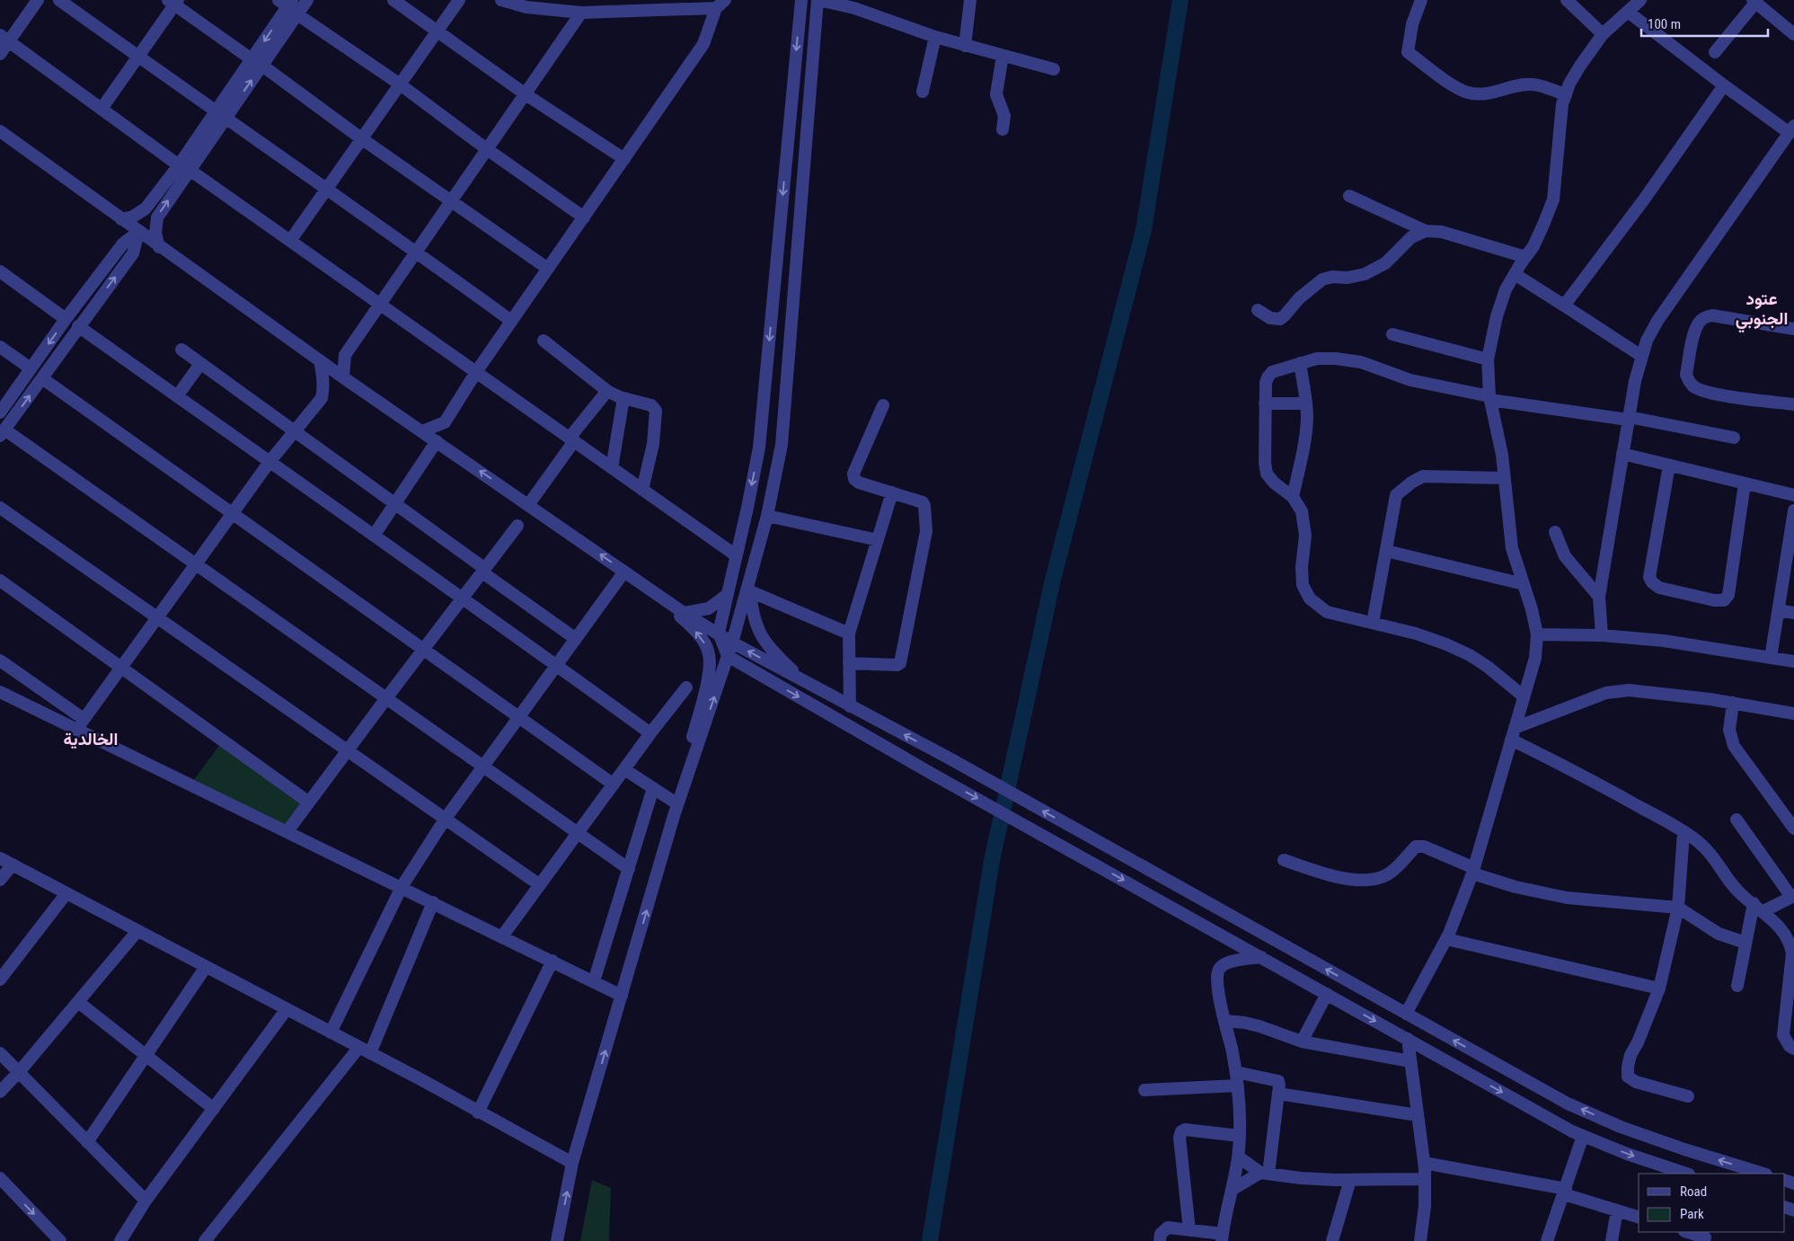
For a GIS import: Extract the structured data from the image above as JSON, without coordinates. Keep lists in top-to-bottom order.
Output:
{
  "districts": ["عتود الجنوبي", "الخالدية"],
  "legend": ["Road", "Park"],
  "scale_bar": "100 m"
}
